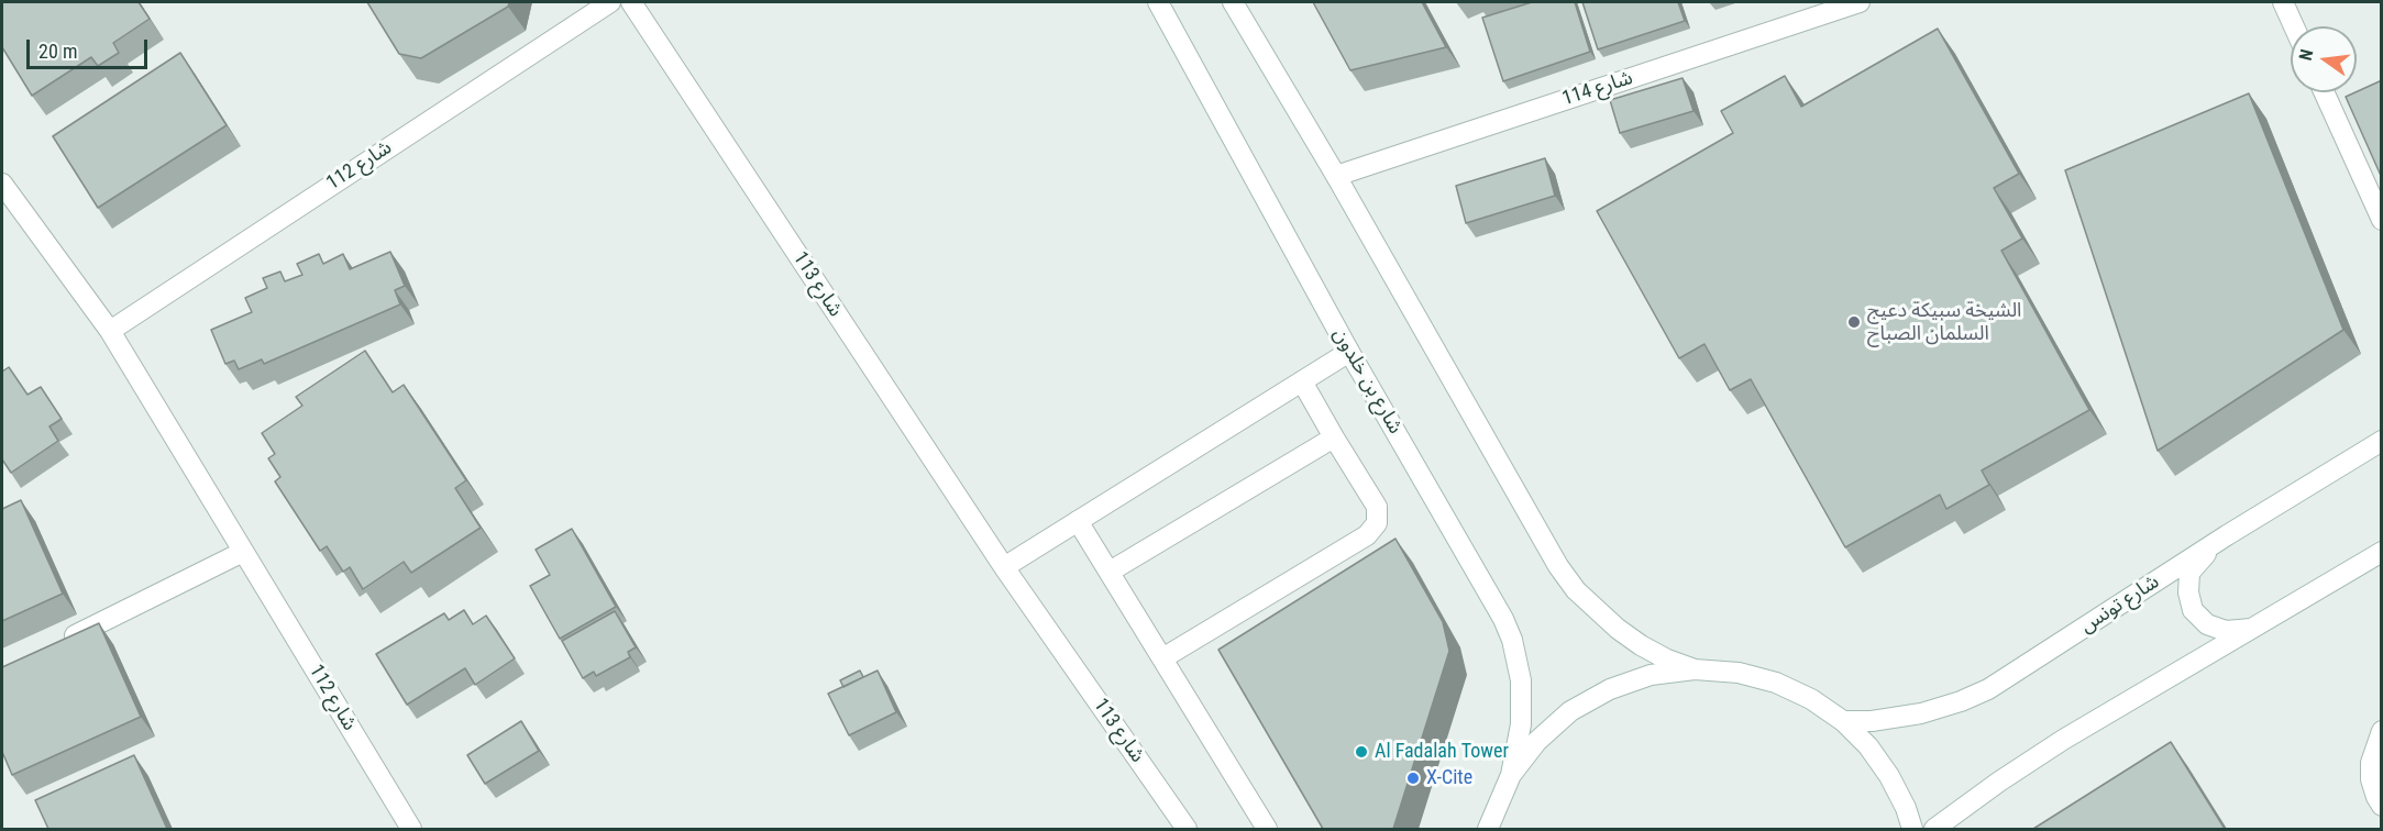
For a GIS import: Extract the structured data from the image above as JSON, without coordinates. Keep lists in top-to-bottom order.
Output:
{
  "streets": {
    "street": [
      "شارع 114",
      "شارع 112",
      "شارع 113",
      "شارع بن خلدون",
      "شارع تونس"
    ]
  },
  "places": ["الشيخة سبيكة دعيج السلمان الصباح", "Al Fadalah Tower", "X-Cite"],
  "scale_bar": "20 m",
  "north": "left"
}
